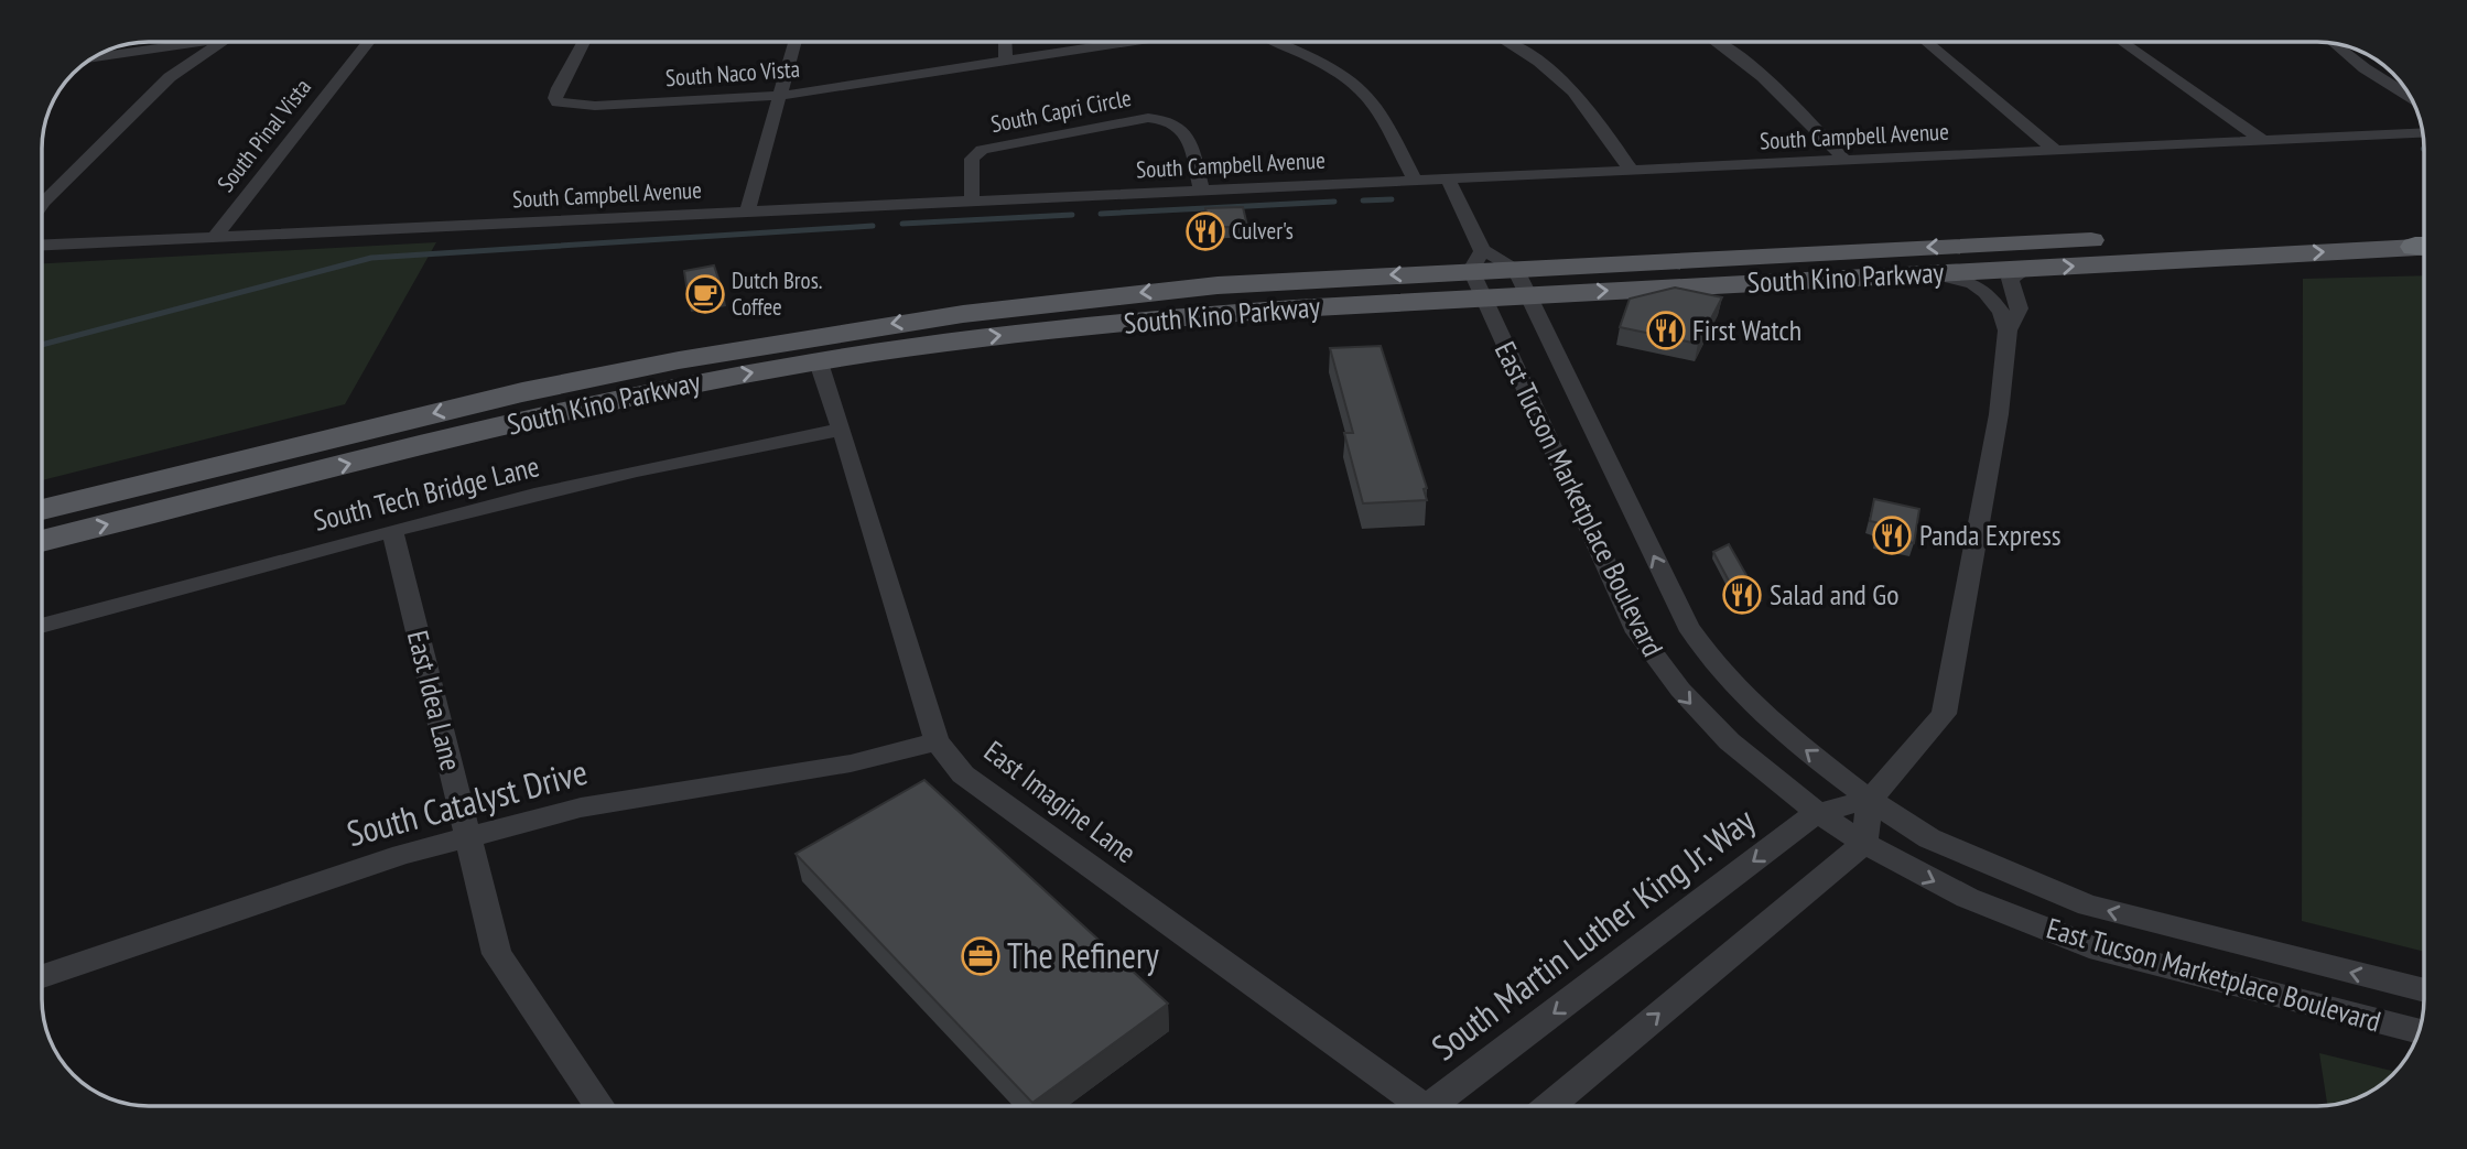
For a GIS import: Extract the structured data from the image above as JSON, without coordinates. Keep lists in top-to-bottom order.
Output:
{
  "streets": {
    "main road": ["South Kino Parkway"],
    "street": [
      "South Naco Vista",
      "South Capri Circle",
      "South Pinal Vista",
      "South Campbell Avenue",
      "South Tech Bridge Lane",
      "East Tucson Marketplace Boulevard",
      "East Idea Lane",
      "East Imagine Lane",
      "South Catalyst Drive",
      "South Martin Luther King Jr. Way"
    ]
  },
  "crossings": [
    ["South Capri Circle", "South Campbell Avenue"],
    ["South Pinal Vista", "South Campbell Avenue"],
    ["South Campbell Avenue", "East Tucson Marketplace Boulevard"],
    ["South Kino Parkway", "East Tucson Marketplace Boulevard"],
    ["South Kino Parkway", "East Imagine Lane"],
    ["South Tech Bridge Lane", "East Idea Lane"],
    ["South Tech Bridge Lane", "East Imagine Lane"],
    ["East Tucson Marketplace Boulevard", "South Martin Luther King Jr. Way"],
    ["East Idea Lane", "South Catalyst Drive"],
    ["East Imagine Lane", "South Catalyst Drive"]
  ],
  "places": {
    "restaurant": [
      "Culver's",
      "First Watch",
      "Panda Express",
      "Salad and Go"
    ],
    "cafe": ["Dutch Bros. Coffee"],
    "office": ["The Refinery"]
  }
}
